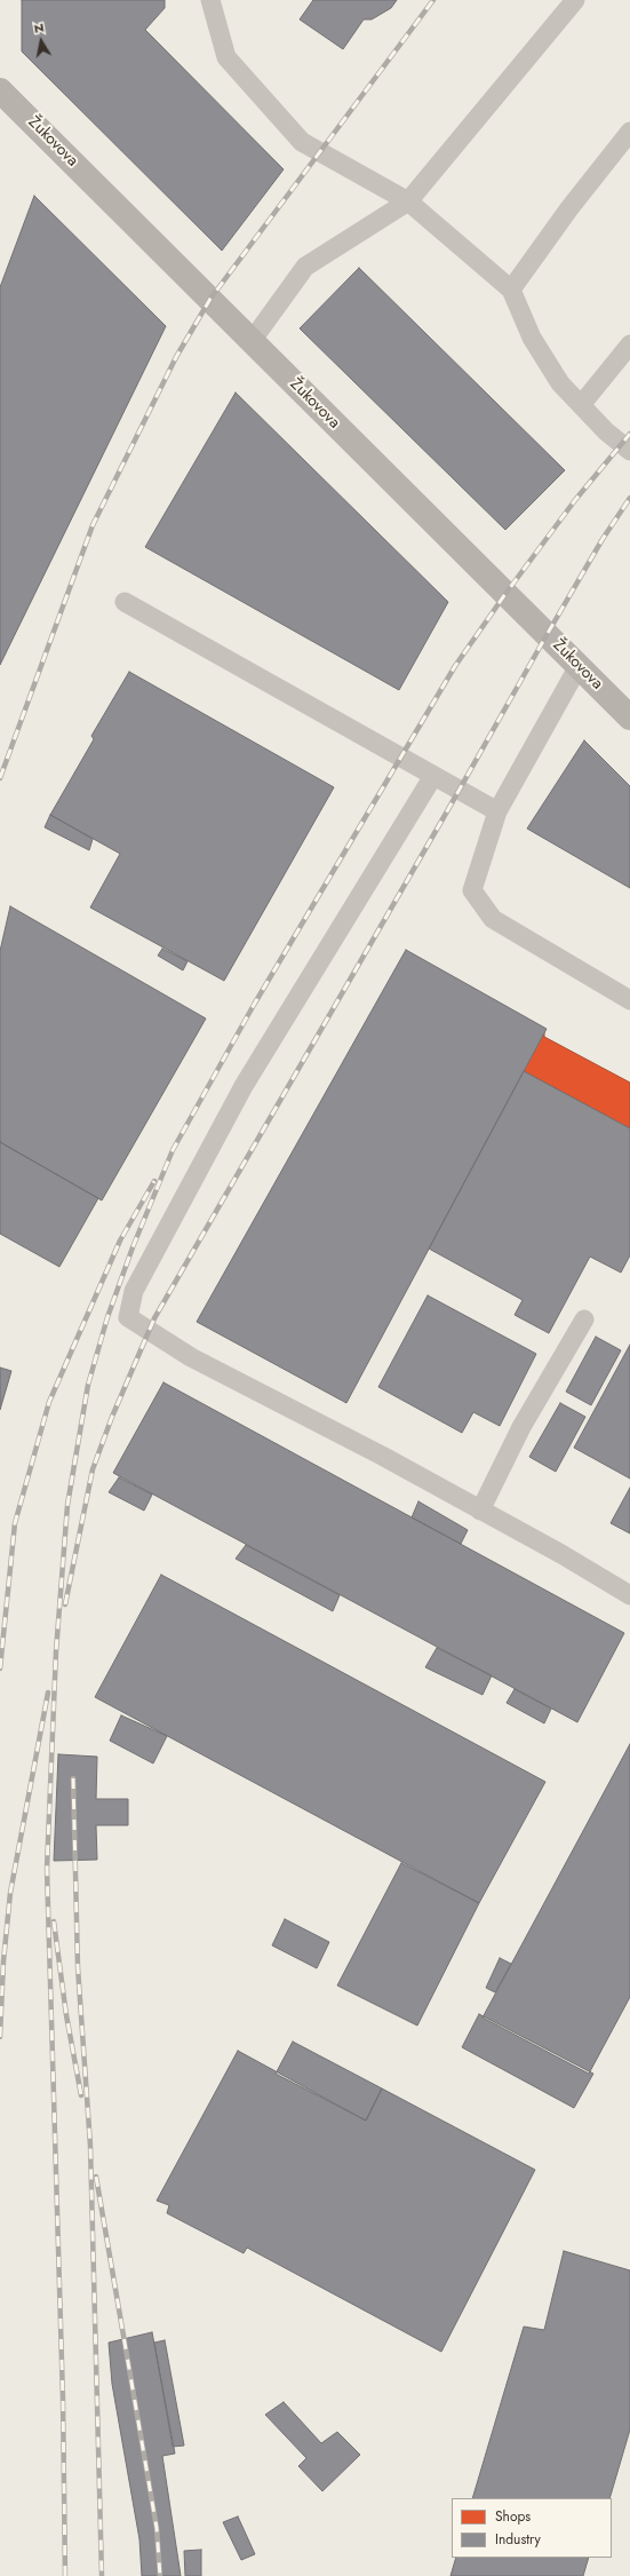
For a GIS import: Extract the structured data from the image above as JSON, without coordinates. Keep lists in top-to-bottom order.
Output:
{
  "streets": {
    "street": ["Žukovova"]
  },
  "legend": ["Shops", "Industry"],
  "north": "top"
}
